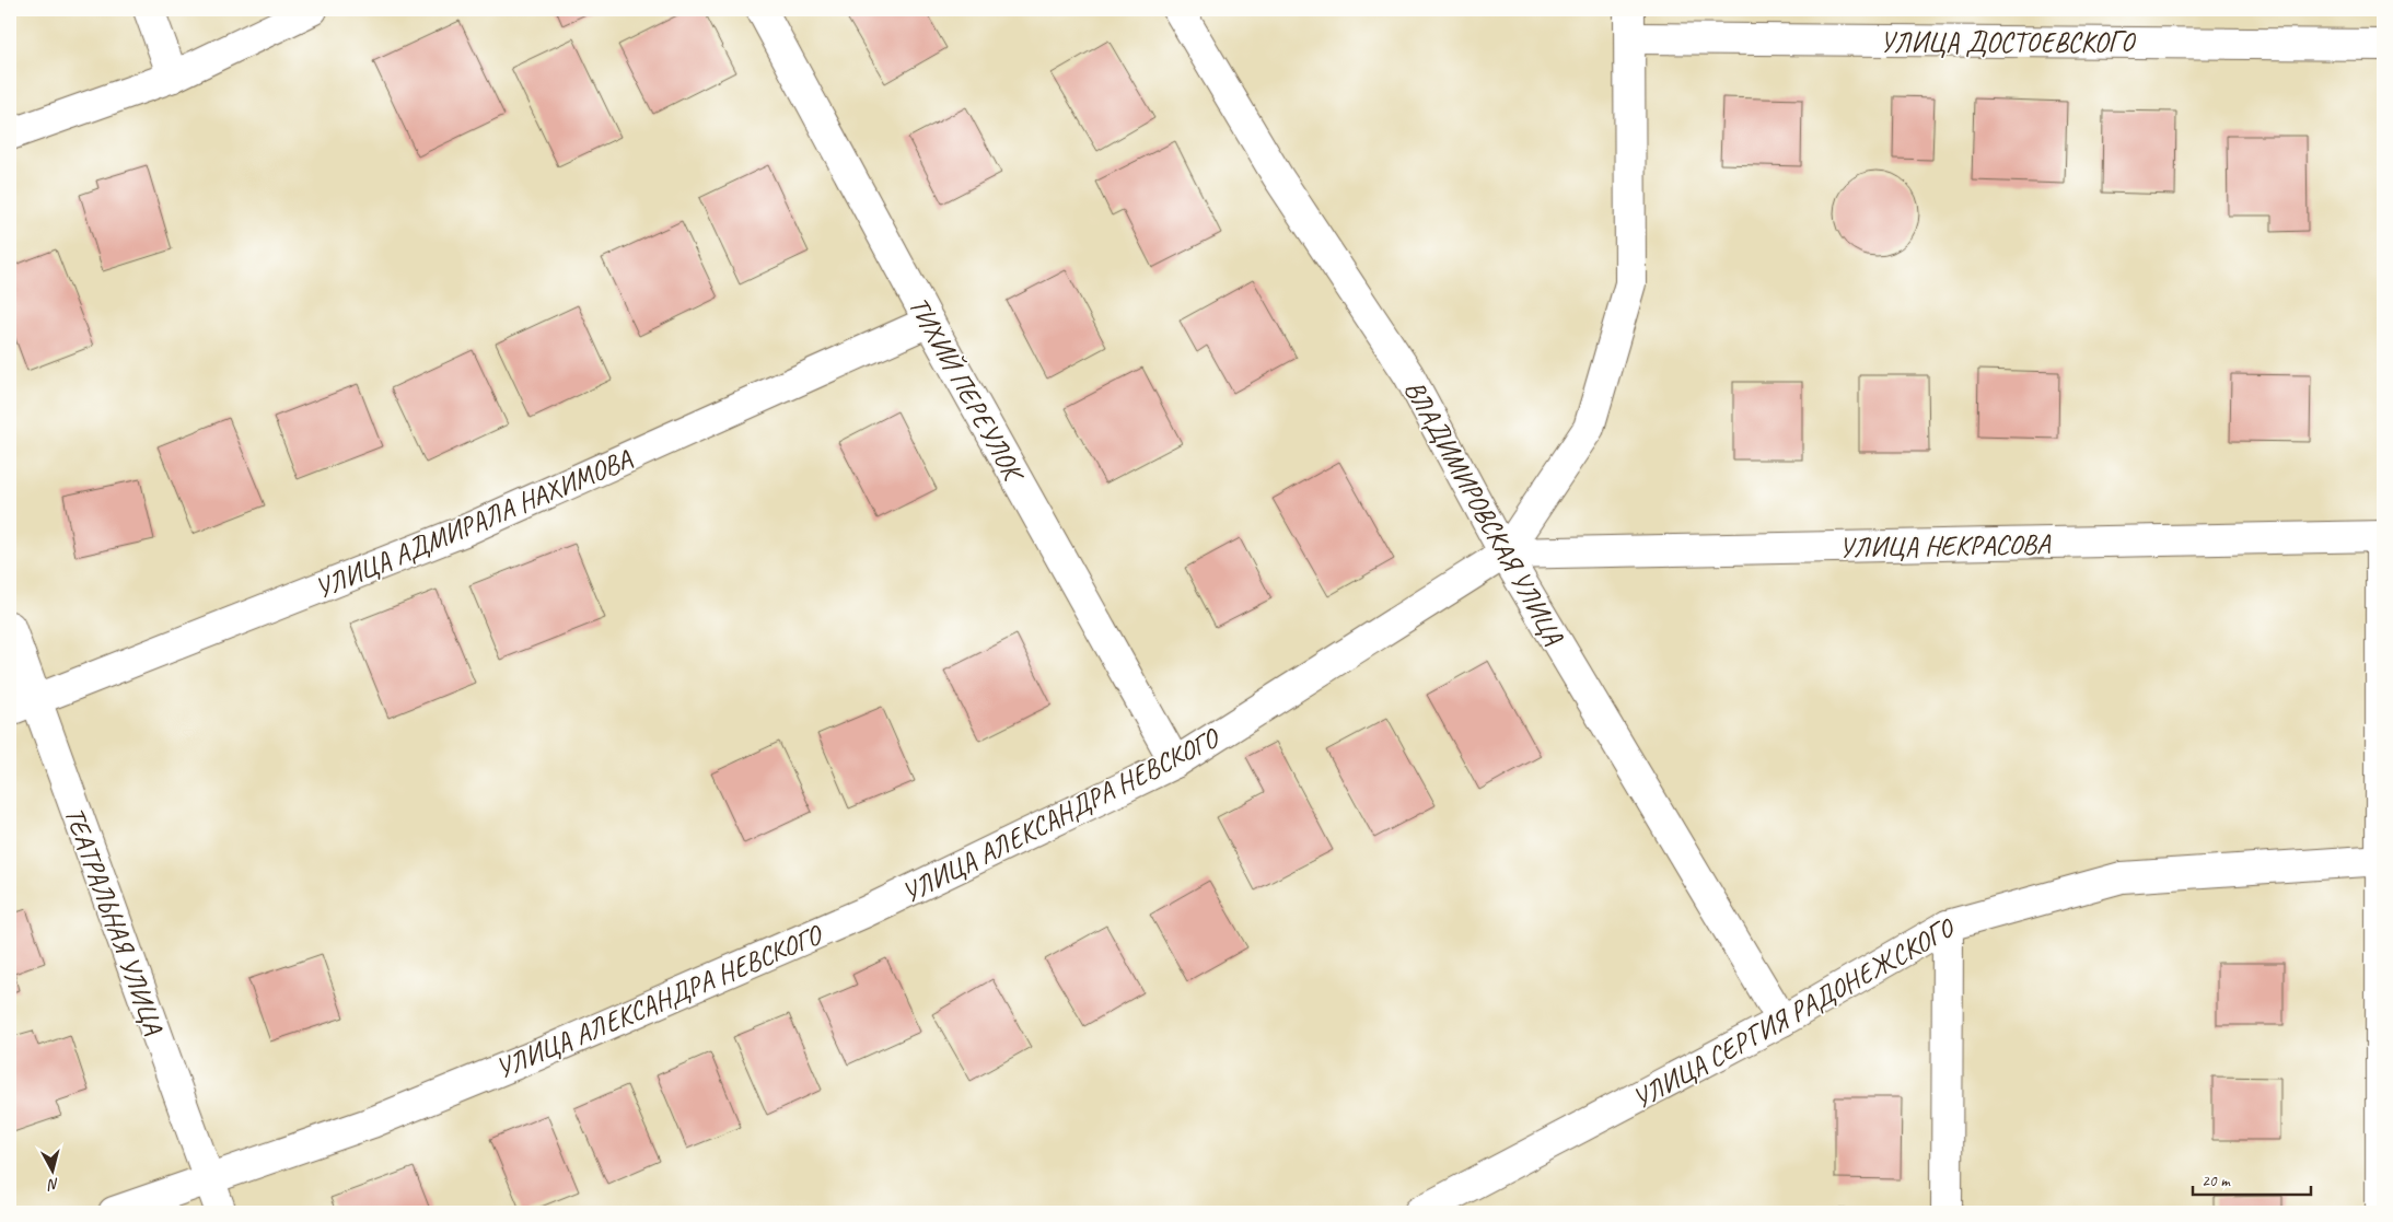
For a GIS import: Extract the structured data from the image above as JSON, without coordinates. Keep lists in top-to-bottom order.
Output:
{
  "streets": {
    "street": [
      "УЛИЦА ДОСТОЕВСКОГО",
      "ТИХИЙ ПЕРЕУЛОК",
      "ВЛАДИМИРОВСКАЯ УЛИЦА",
      "УЛИЦА АДМИРАЛА НАХИМОВА",
      "УЛИЦА НЕКРАСОВА",
      "УЛИЦА АЛЕКСАНДРА НЕВСКОГО",
      "ТЕАТРАЛЬНАЯ УЛИЦА",
      "УЛИЦА СЕРГИЯ РАДОНЕЖСКОГО"
    ]
  },
  "crossings": [
    ["УЛИЦА ДОСТОЕВСКОГО", "УЛИЦА АЛЕКСАНДРА НЕВСКОГО"],
    ["ТИХИЙ ПЕРЕУЛОК", "УЛИЦА АДМИРАЛА НАХИМОВА"],
    ["ТИХИЙ ПЕРЕУЛОК", "УЛИЦА АЛЕКСАНДРА НЕВСКОГО"],
    ["ВЛАДИМИРОВСКАЯ УЛИЦА", "УЛИЦА НЕКРАСОВА"],
    ["ВЛАДИМИРОВСКАЯ УЛИЦА", "УЛИЦА АЛЕКСАНДРА НЕВСКОГО"],
    ["ВЛАДИМИРОВСКАЯ УЛИЦА", "УЛИЦА СЕРГИЯ РАДОНЕЖСКОГО"],
    ["УЛИЦА АДМИРАЛА НАХИМОВА", "ТЕАТРАЛЬНАЯ УЛИЦА"],
    ["УЛИЦА НЕКРАСОВА", "УЛИЦА АЛЕКСАНДРА НЕВСКОГО"],
    ["УЛИЦА АЛЕКСАНДРА НЕВСКОГО", "ТЕАТРАЛЬНАЯ УЛИЦА"]
  ],
  "scale_bar": "20 m",
  "north": "bottom"
}
